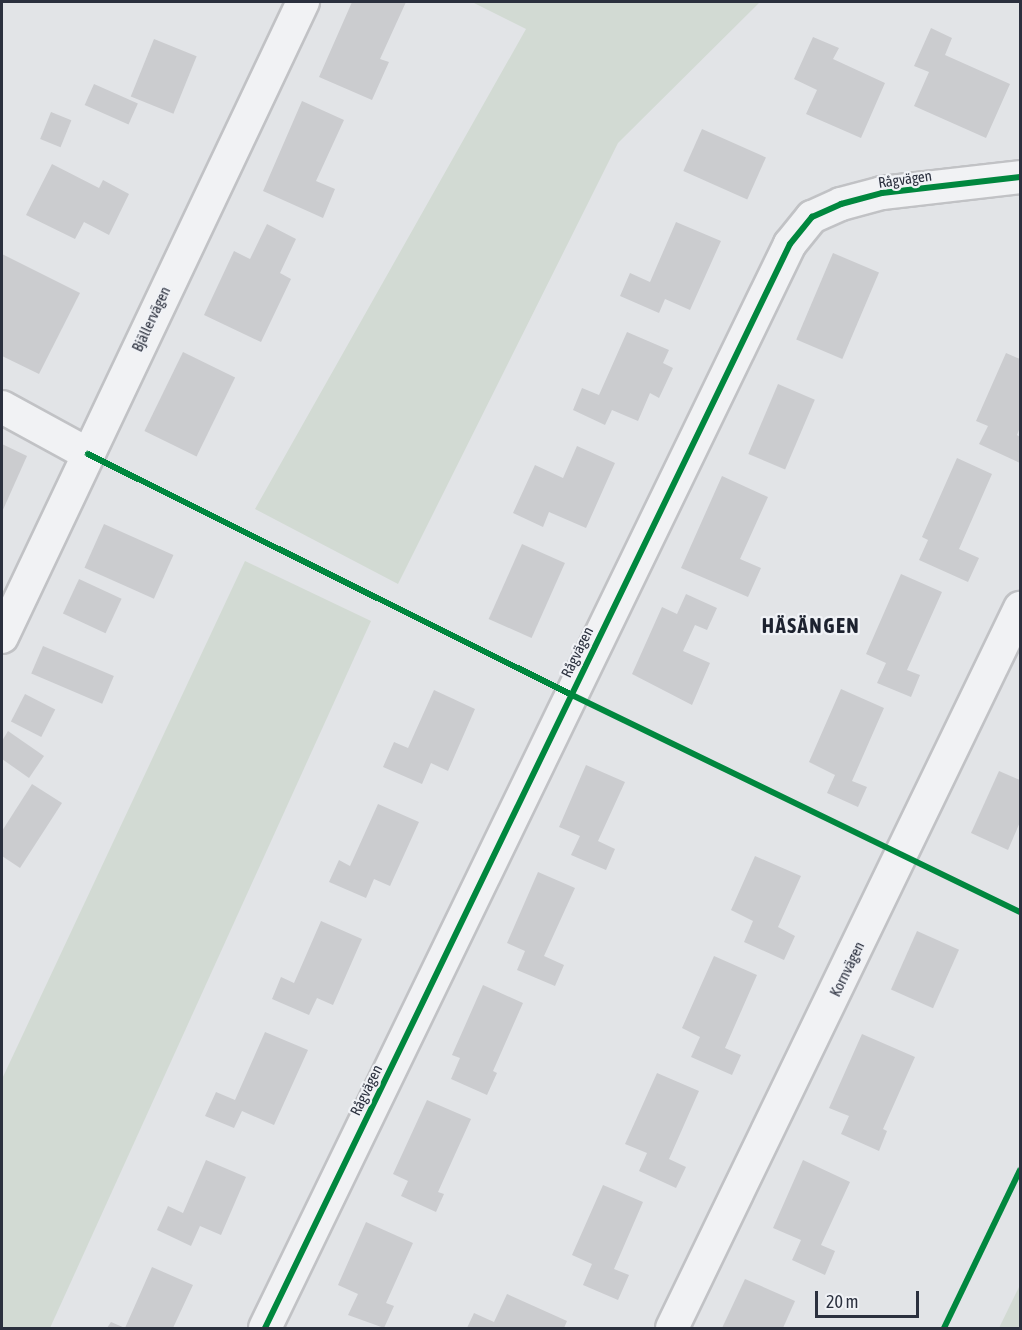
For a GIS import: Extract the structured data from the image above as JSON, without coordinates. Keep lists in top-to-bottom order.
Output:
{
  "streets": {
    "street": ["Rågvägen", "Bjällervägen", "Kornvägen"]
  },
  "districts": ["HÄSÄNGEN"],
  "scale_bar": "20 m"
}
